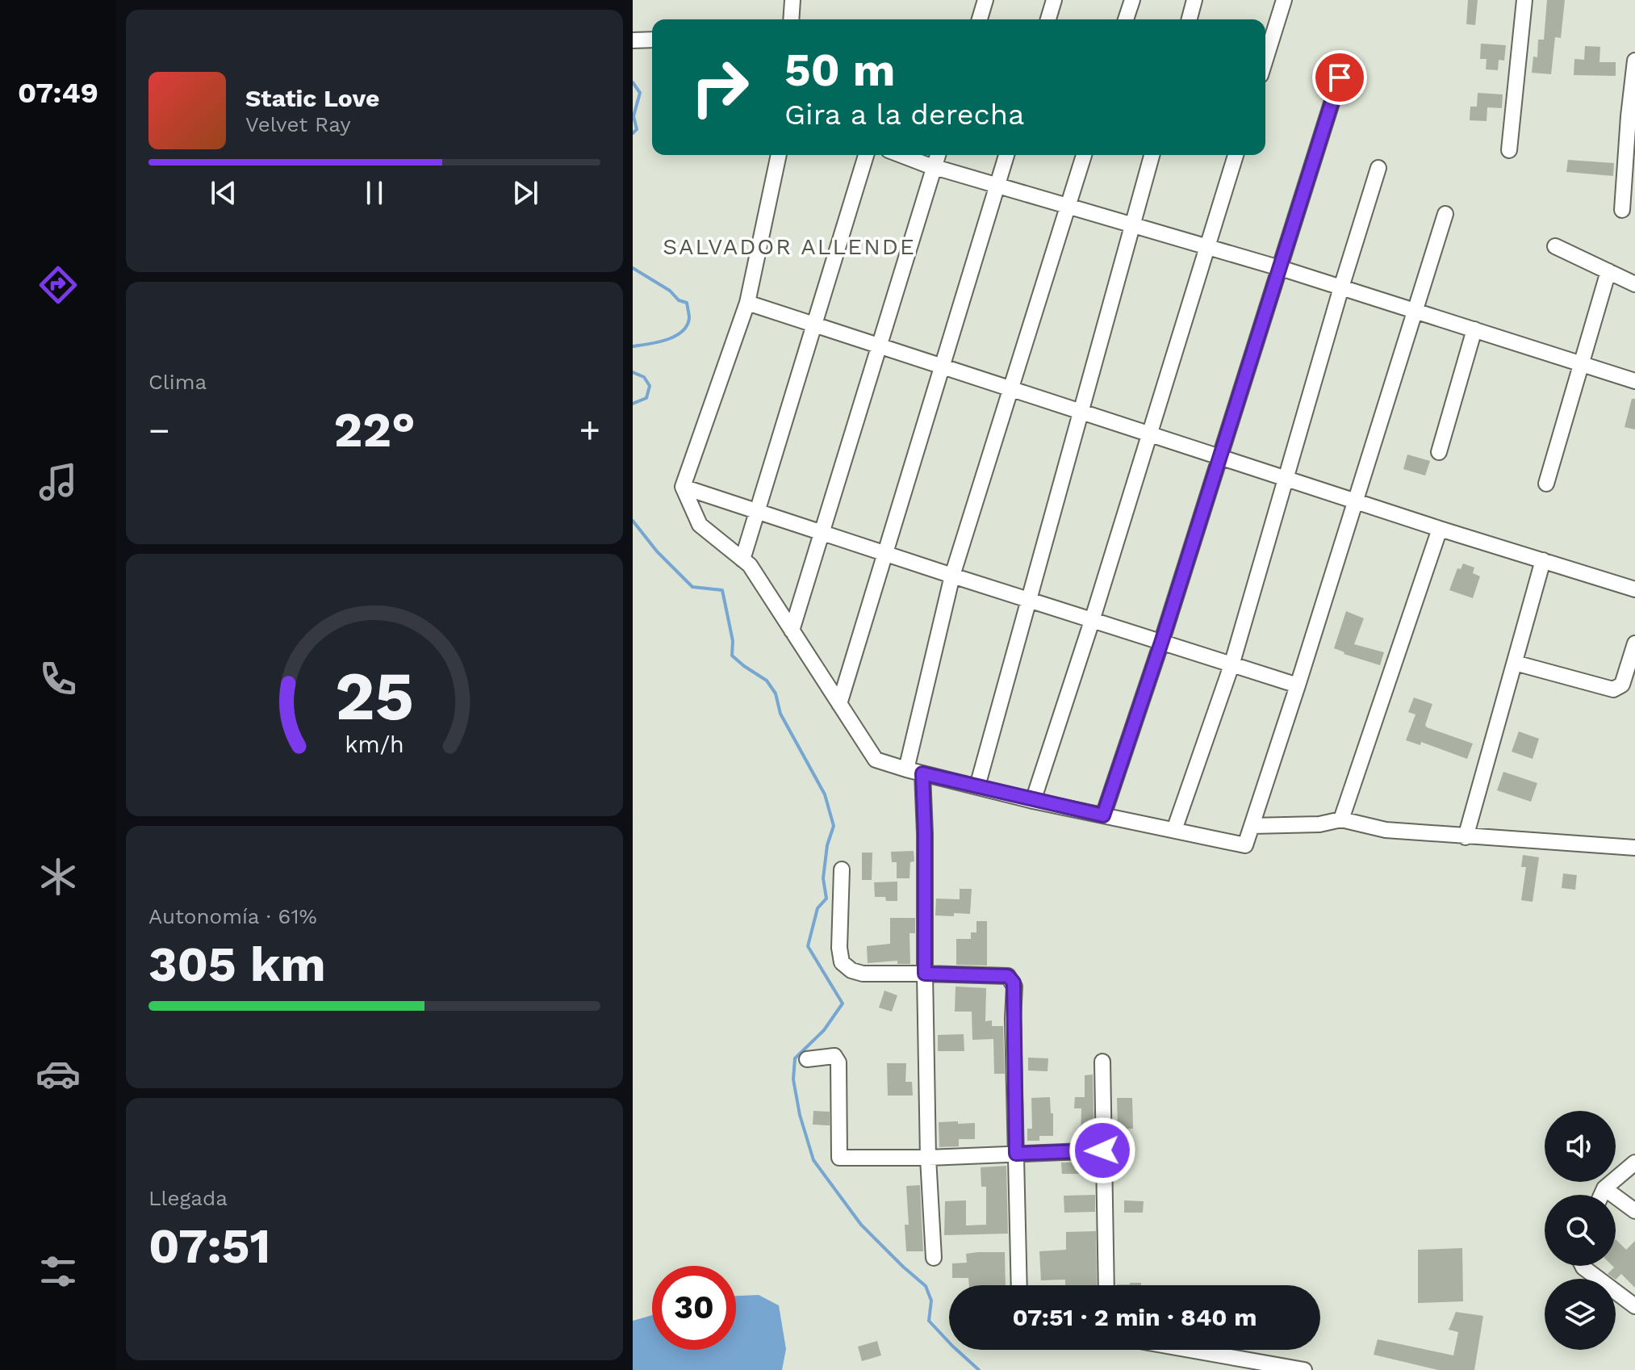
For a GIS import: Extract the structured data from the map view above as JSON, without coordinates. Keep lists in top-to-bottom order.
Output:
{
  "districts": ["SALVADOR ALLENDE"],
  "page": {
    "tabs": "07:49",
    "turn": ["50 m", "Gira a la derecha"],
    "song": ["Static Love", "Velvet Ray"],
    "tile": [
      "Clima",
      ["Autonomía · 61%", "305 km"],
      ["Llegada", "07:51"]
    ],
    "heat": ["−", "22°", "+"],
    "limit": "30",
    "trip": "07:51 · 2 min · 840 m",
    "gauge": ["25", "km/h"]
  }
}
